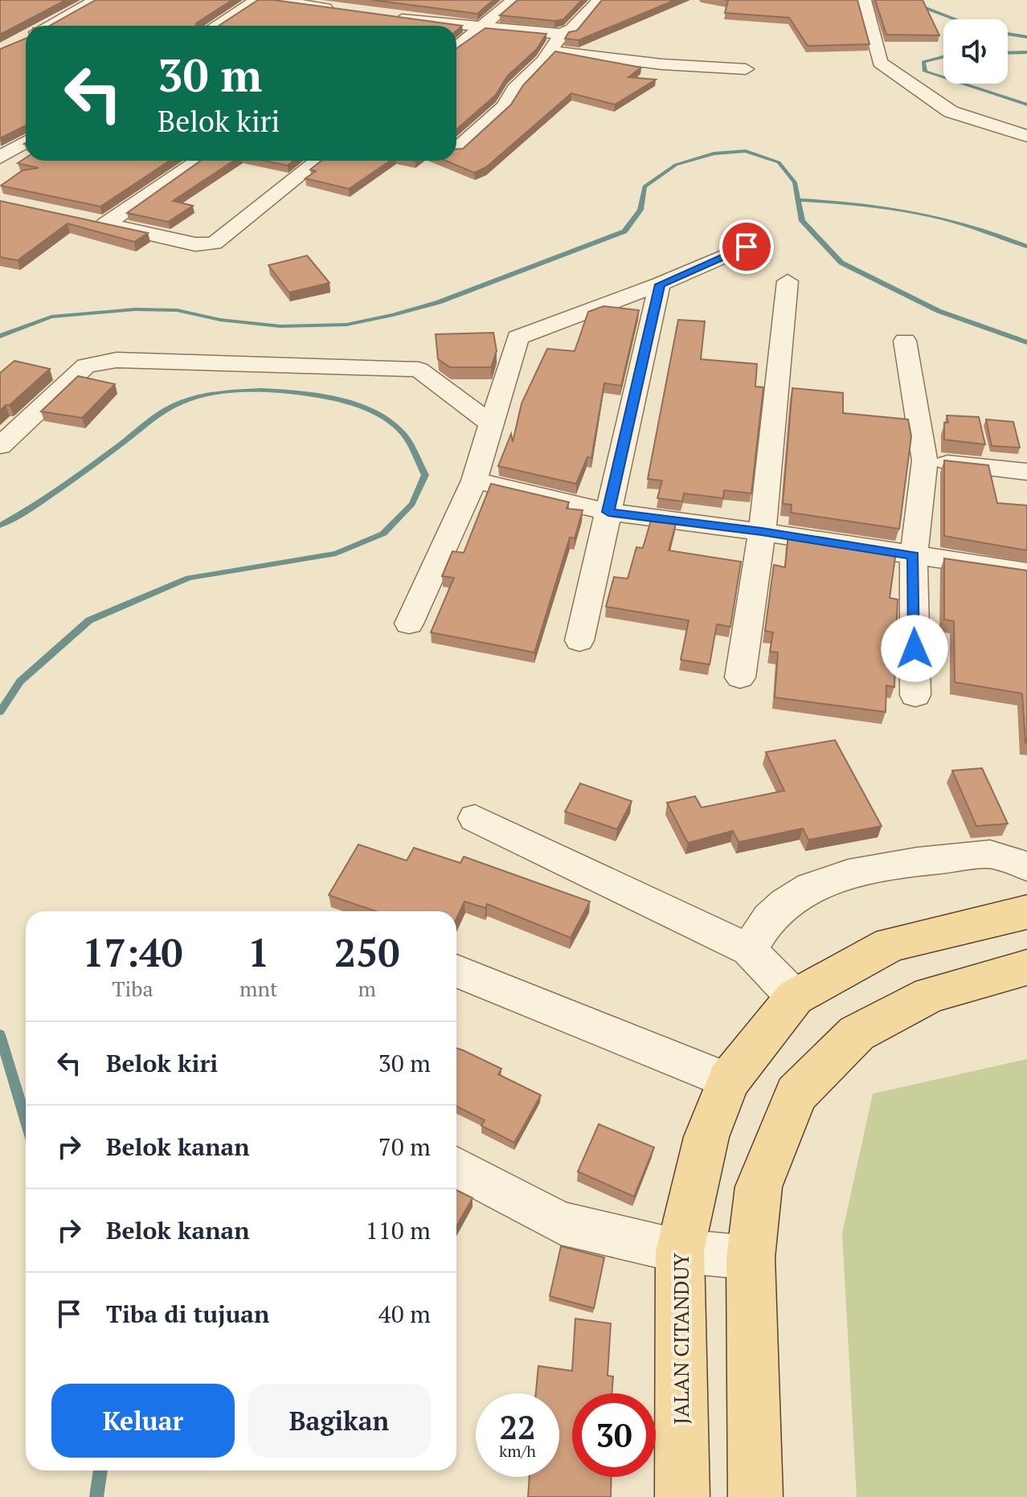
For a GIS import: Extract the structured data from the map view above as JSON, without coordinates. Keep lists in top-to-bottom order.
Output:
{
  "streets": {
    "main road": ["JALAN CITANDUY"]
  },
  "page": {
    "turn": ["30 m", "Belok kiri"],
    "eta": [
      "17:40",
      "Tiba",
      "1",
      "mnt",
      "250",
      "m"
    ],
    "list": [
      {
        "name": "Belok kiri",
        "value": "30 m"
      },
      {
        "name": "Belok kanan",
        "value": "70 m"
      },
      {
        "name": "Belok kanan",
        "value": "110 m"
      },
      {
        "name": "Tiba di tujuan",
        "value": "40 m"
      }
    ],
    "buttons": ["Keluar", "Bagikan"],
    "speed": "22 km/h",
    "limit": "30"
  }
}
